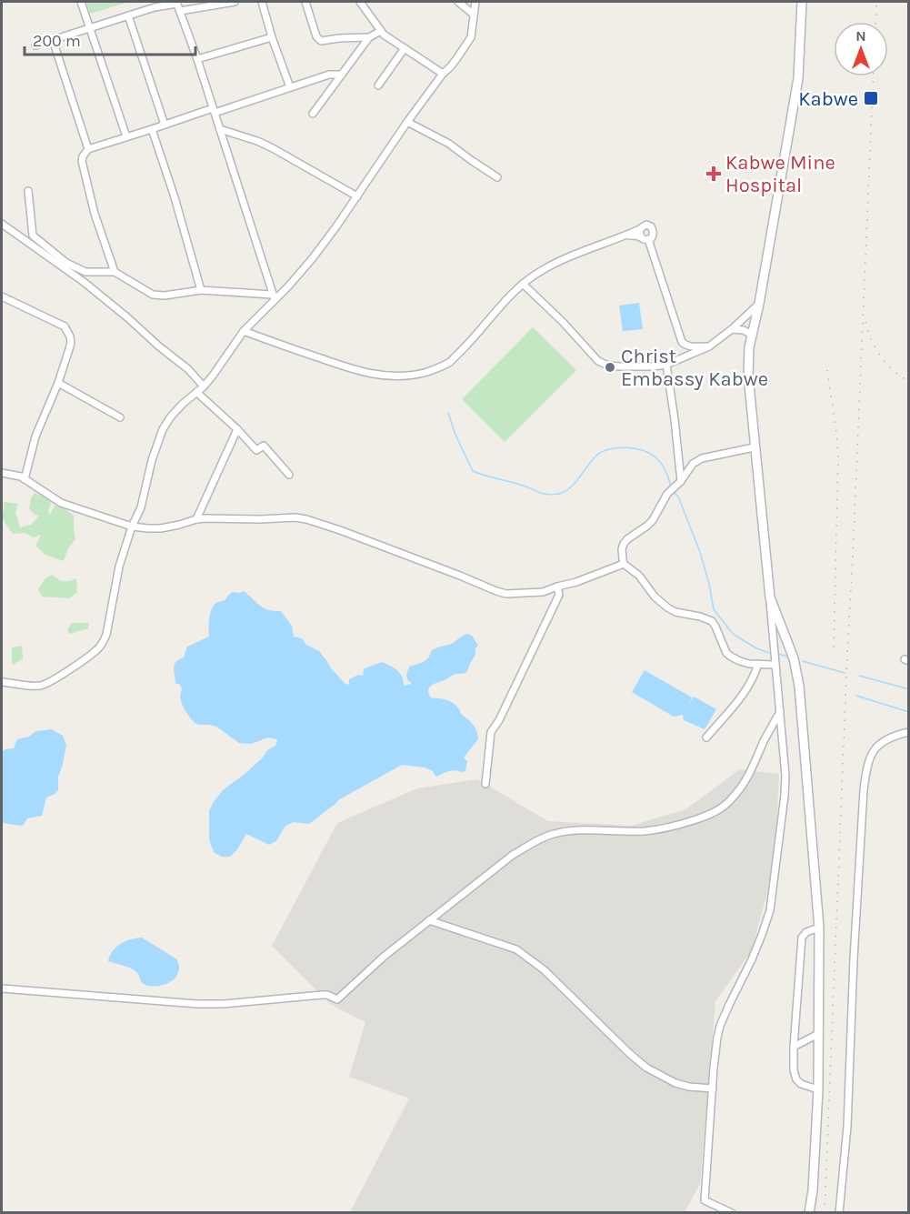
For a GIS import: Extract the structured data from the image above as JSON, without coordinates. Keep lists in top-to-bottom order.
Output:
{
  "places": {
    "transit": ["Kabwe"],
    "health": ["Kabwe Mine Hospital"],
    "other": ["Christ Embassy Kabwe"]
  },
  "scale_bar": "200 m",
  "north": "top"
}
